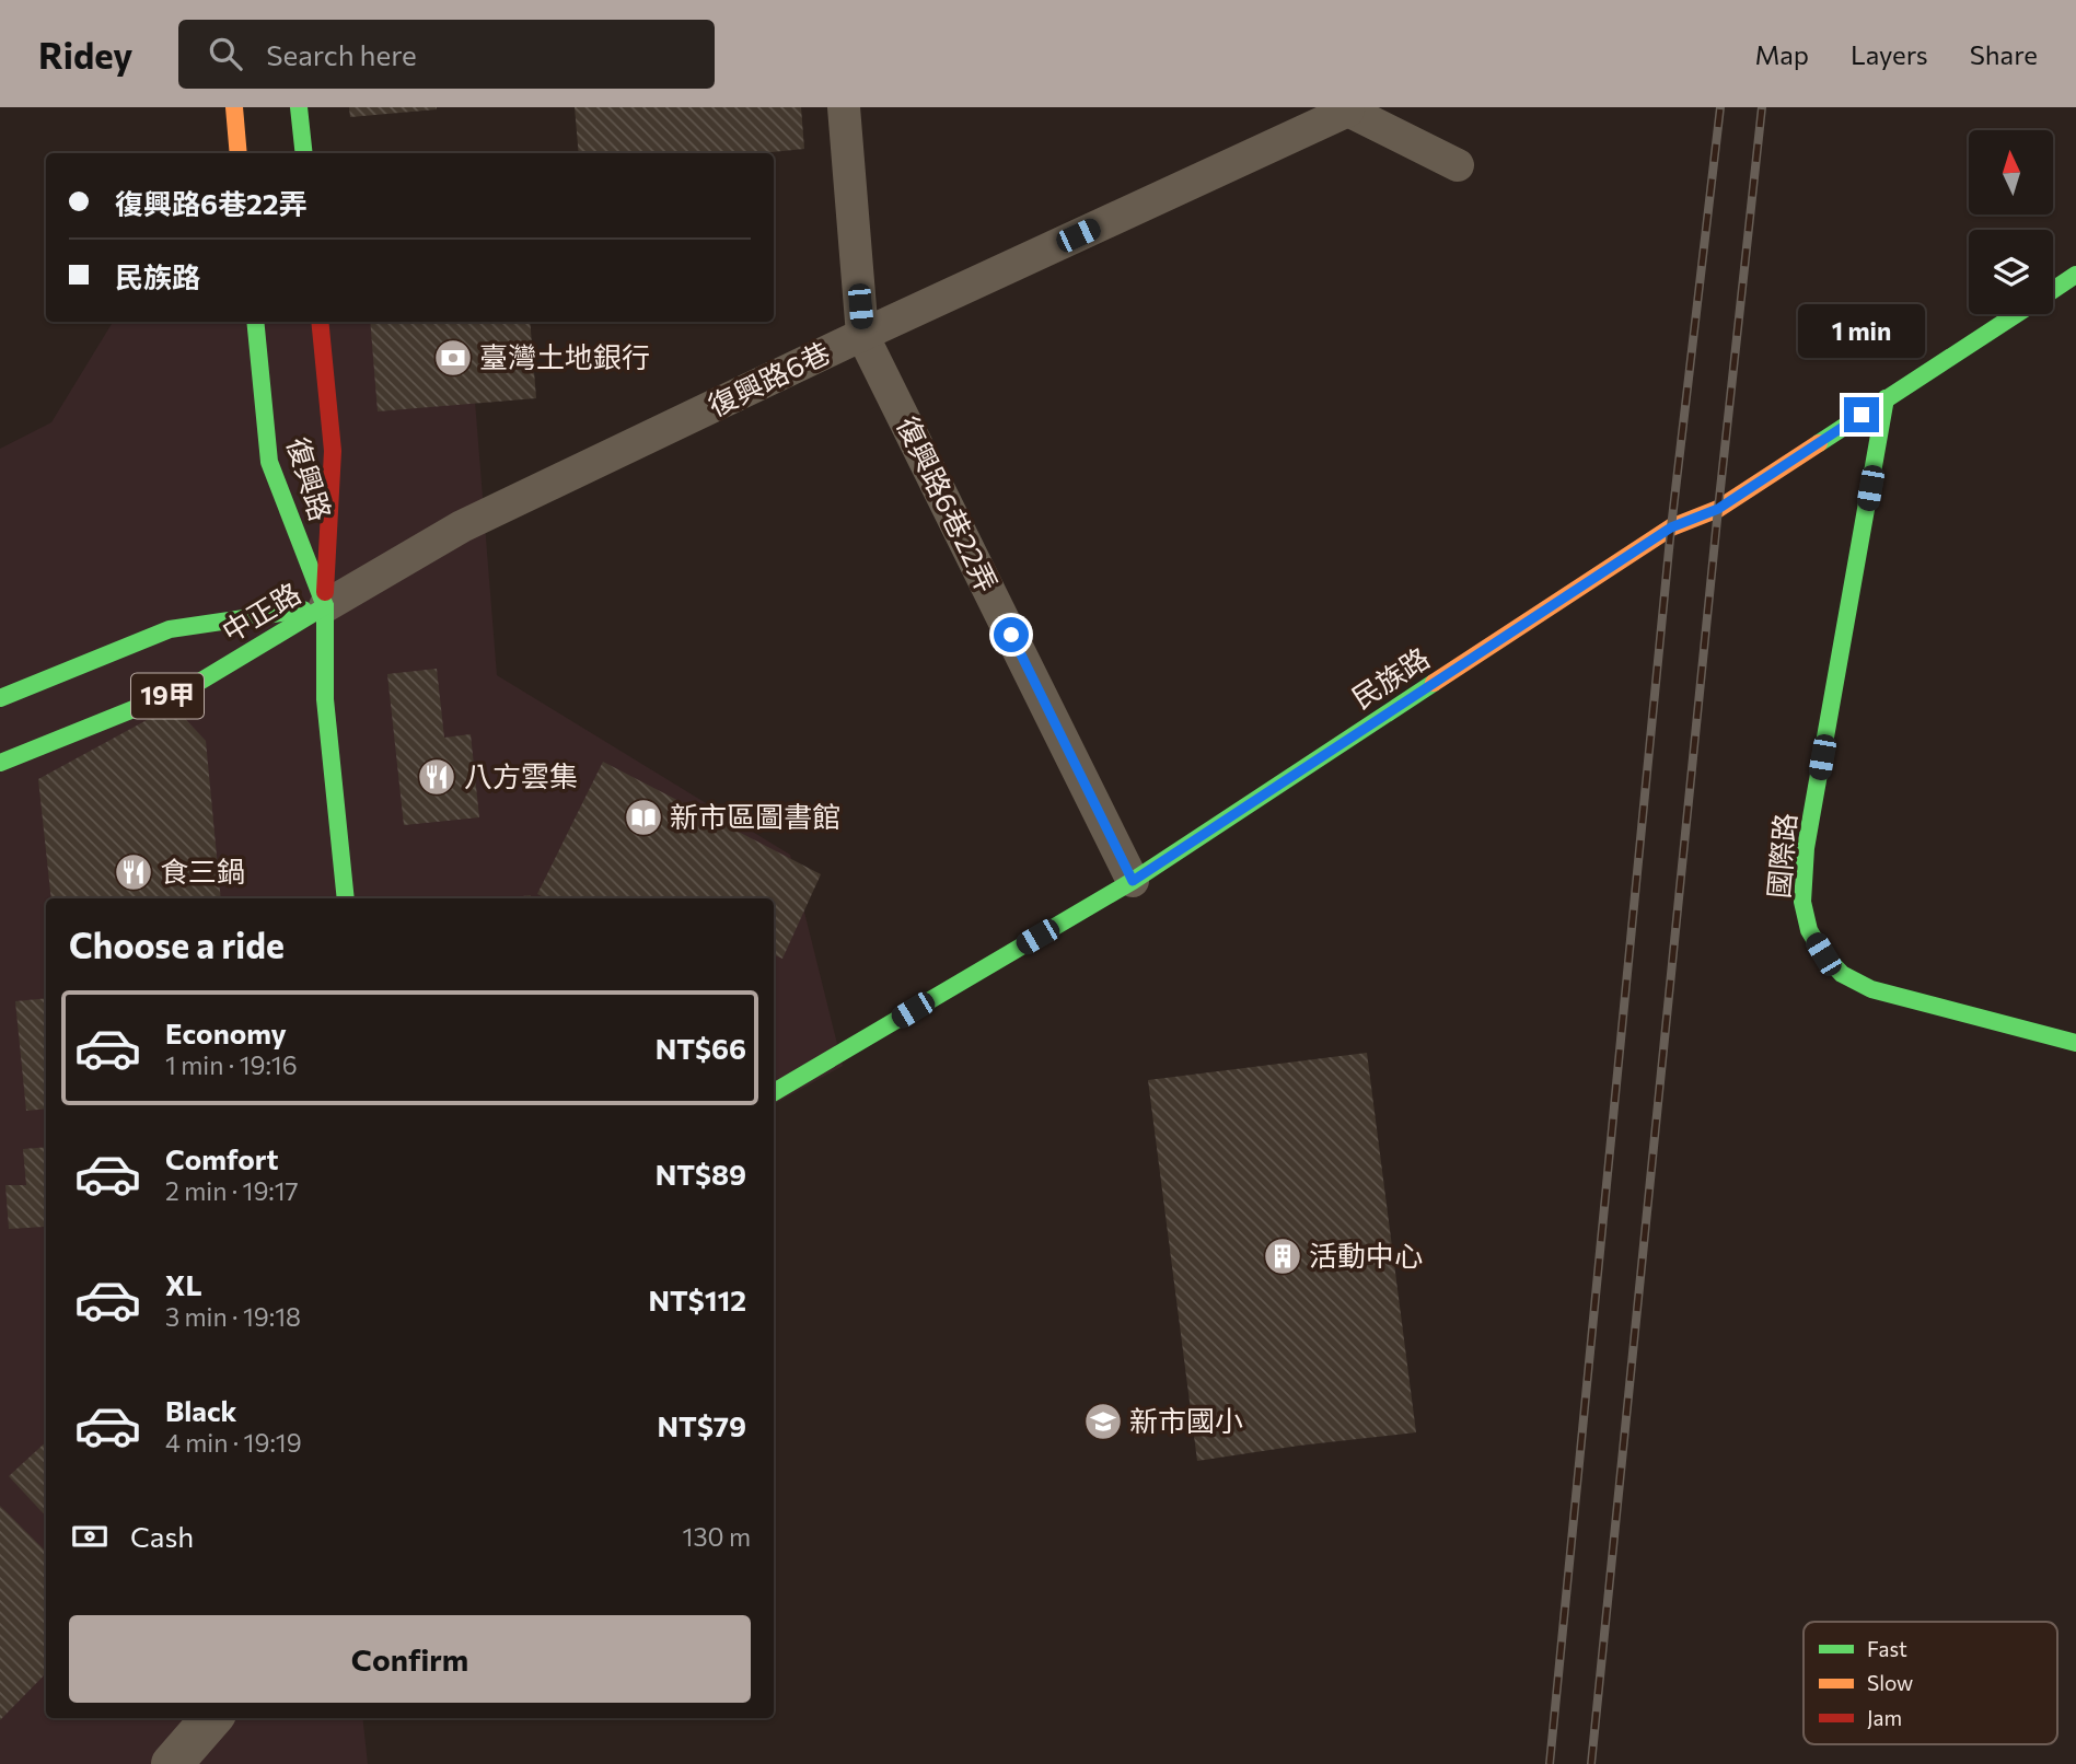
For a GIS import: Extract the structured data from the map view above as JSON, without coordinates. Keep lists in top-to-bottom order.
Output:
{
  "streets": {
    "street": [
      "復興路",
      "中正路",
      "民族路",
      "19甲",
      "國際路"
    ],
    "lane": ["復興路6巷", "復興路6巷22弄"]
  },
  "crossings": [
    ["復興路6巷", "復興路"],
    ["復興路6巷", "復興路6巷22弄"],
    ["復興路6巷", "中正路"],
    ["復興路", "中正路"],
    ["復興路6巷22弄", "民族路"],
    ["民族路", "國際路"]
  ],
  "places": {
    "bank": ["臺灣土地銀行"],
    "restaurant": ["八方雲集", "食三鍋"],
    "library": ["新市區圖書館"],
    "building": ["活動中心"],
    "school or university": ["新市國小"]
  },
  "legend": ["Fast", "Slow", "Jam"],
  "north": "top",
  "page": {
    "header": "Ridey",
    "search": "Search here",
    "nav": ["Map", "Layers", "Share"],
    "banner": ["復興路6巷22弄", "民族路"],
    "bubble": "1 min",
    "heading": "Choose a ride",
    "list": [
      {
        "name": "Economy",
        "note": "1 min · 19:16",
        "value": "NT$66"
      },
      {
        "name": "Comfort",
        "note": "2 min · 19:17",
        "value": "NT$89"
      },
      {
        "name": "XL",
        "note": "3 min · 19:18",
        "value": "NT$112"
      },
      {
        "name": "Black",
        "note": "4 min · 19:19",
        "value": "NT$79"
      }
    ],
    "pay": ["Cash", "130 m"],
    "buttons": "Confirm"
  }
}
